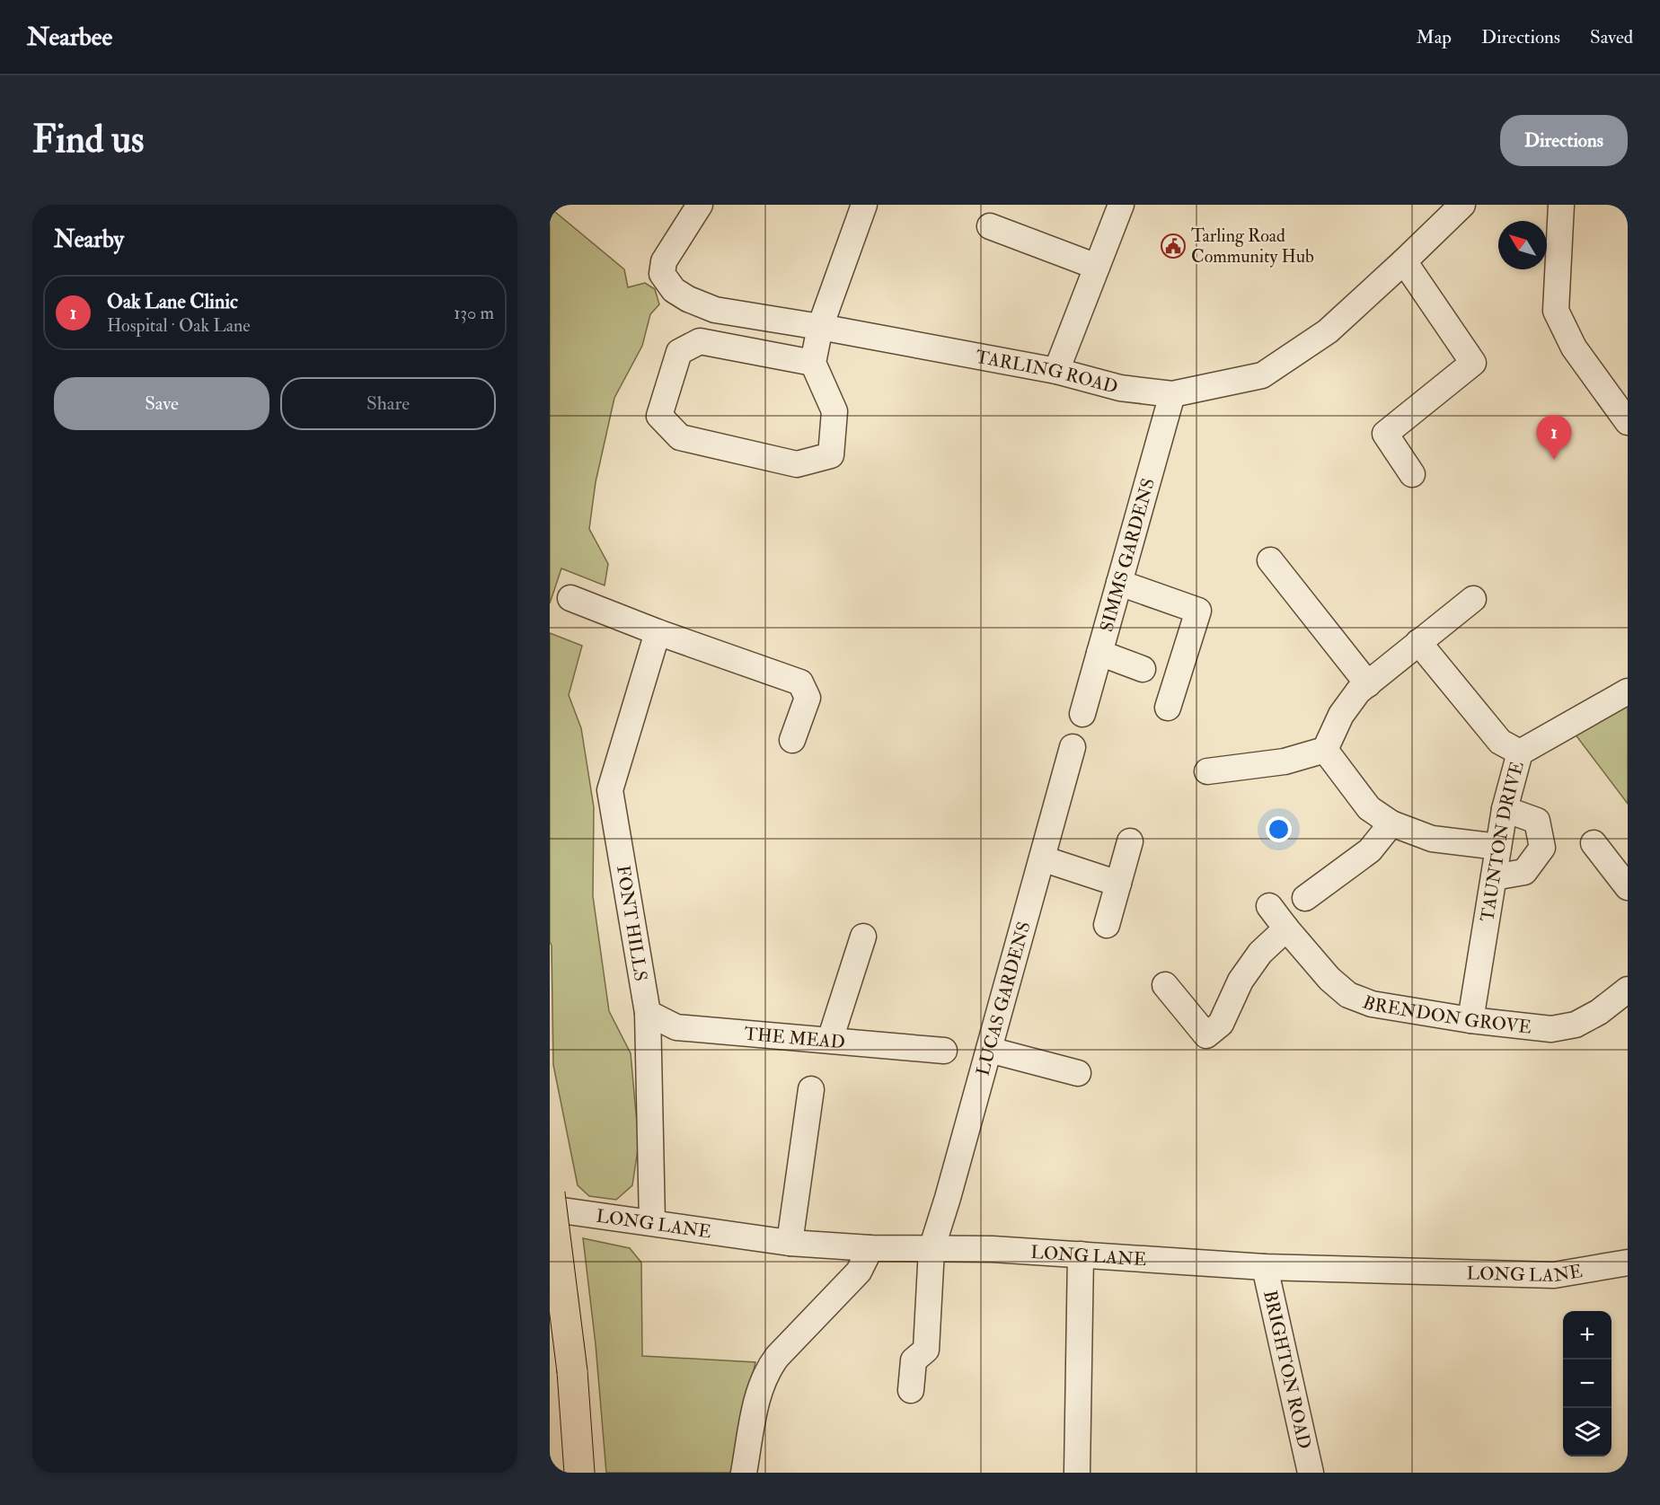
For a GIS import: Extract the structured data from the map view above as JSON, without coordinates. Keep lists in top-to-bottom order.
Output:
{
  "streets": {
    "street": [
      "TARLING ROAD",
      "SIMMS GARDENS",
      "TAUNTON DRIVE",
      "FONT HILLS",
      "LUCAS GARDENS",
      "BRENDON GROVE",
      "THE MEAD",
      "LONG LANE",
      "BRIGHTON ROAD"
    ]
  },
  "crossings": [
    ["TARLING ROAD", "SIMMS GARDENS"],
    ["TAUNTON DRIVE", "BRENDON GROVE"],
    ["FONT HILLS", "THE MEAD"],
    ["FONT HILLS", "LONG LANE"],
    ["LUCAS GARDENS", "LONG LANE"],
    ["LONG LANE", "BRIGHTON ROAD"]
  ],
  "places": {
    "public building": ["Tarling Road Community Hub"]
  },
  "north": "top left",
  "page": {
    "header": "Nearbee",
    "nav": ["Map", "Directions", "Saved"],
    "buttons": [
      "Directions",
      ["Save", "Share"]
    ],
    "title": "Find us",
    "heading": "Nearby",
    "list": [
      {
        "mark": "1",
        "name": "Oak Lane Clinic",
        "note": "Hospital · Oak Lane",
        "value": "130 m"
      }
    ],
    "pins": "1",
    "map_buttons": ["+", "−"]
  }
}
